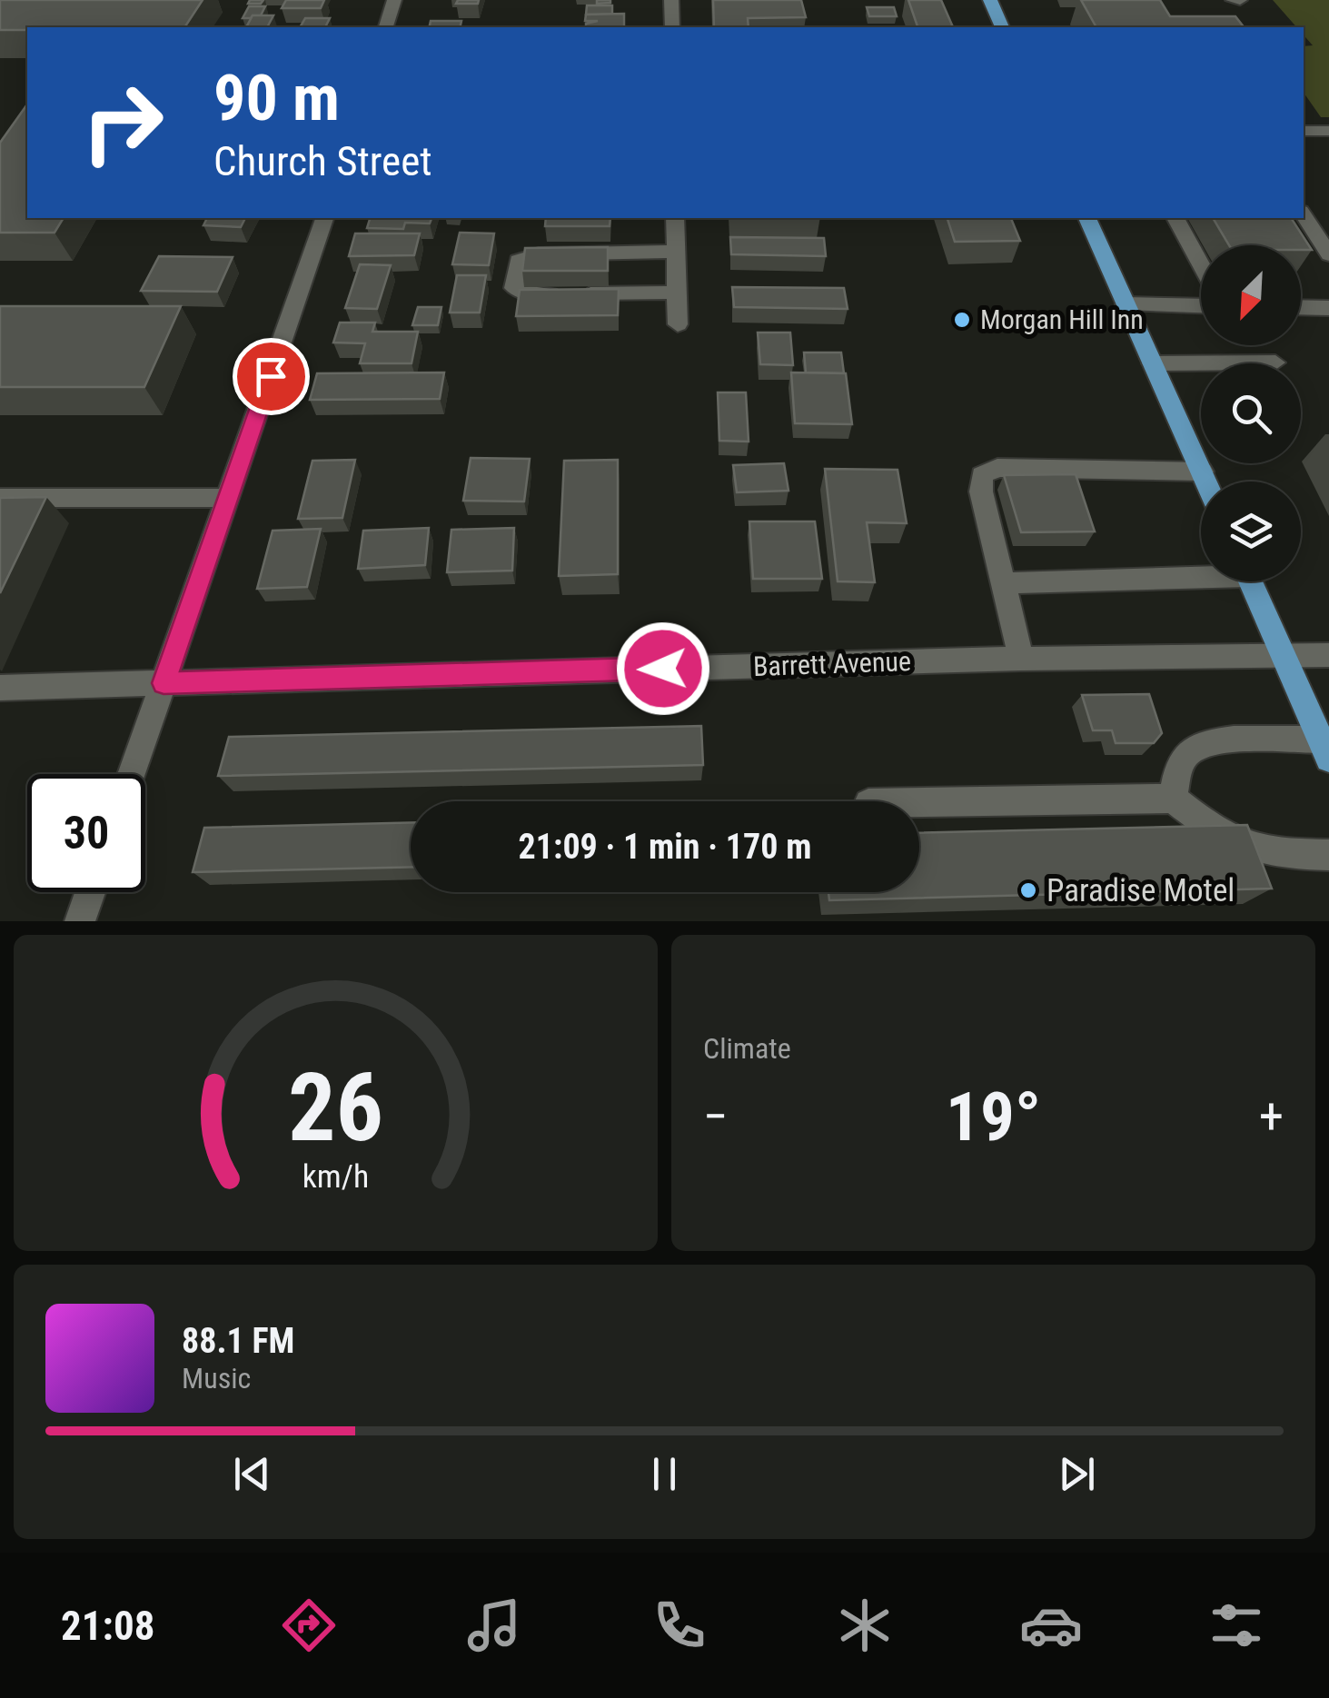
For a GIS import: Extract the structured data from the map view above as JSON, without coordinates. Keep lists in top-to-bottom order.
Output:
{
  "streets": {
    "street": ["Barrett Avenue"]
  },
  "places": ["Morgan Hill Inn", "Paradise Motel"],
  "north": "bottom left",
  "page": {
    "turn": ["90 m", "Church Street"],
    "limit": "30",
    "trip": "21:09 · 1 min · 170 m",
    "tile": "Climate",
    "heat": ["−", "19°", "+"],
    "song": ["88.1 FM", "Music"],
    "tabs": "21:08",
    "gauge": ["26", "km/h"]
  }
}
